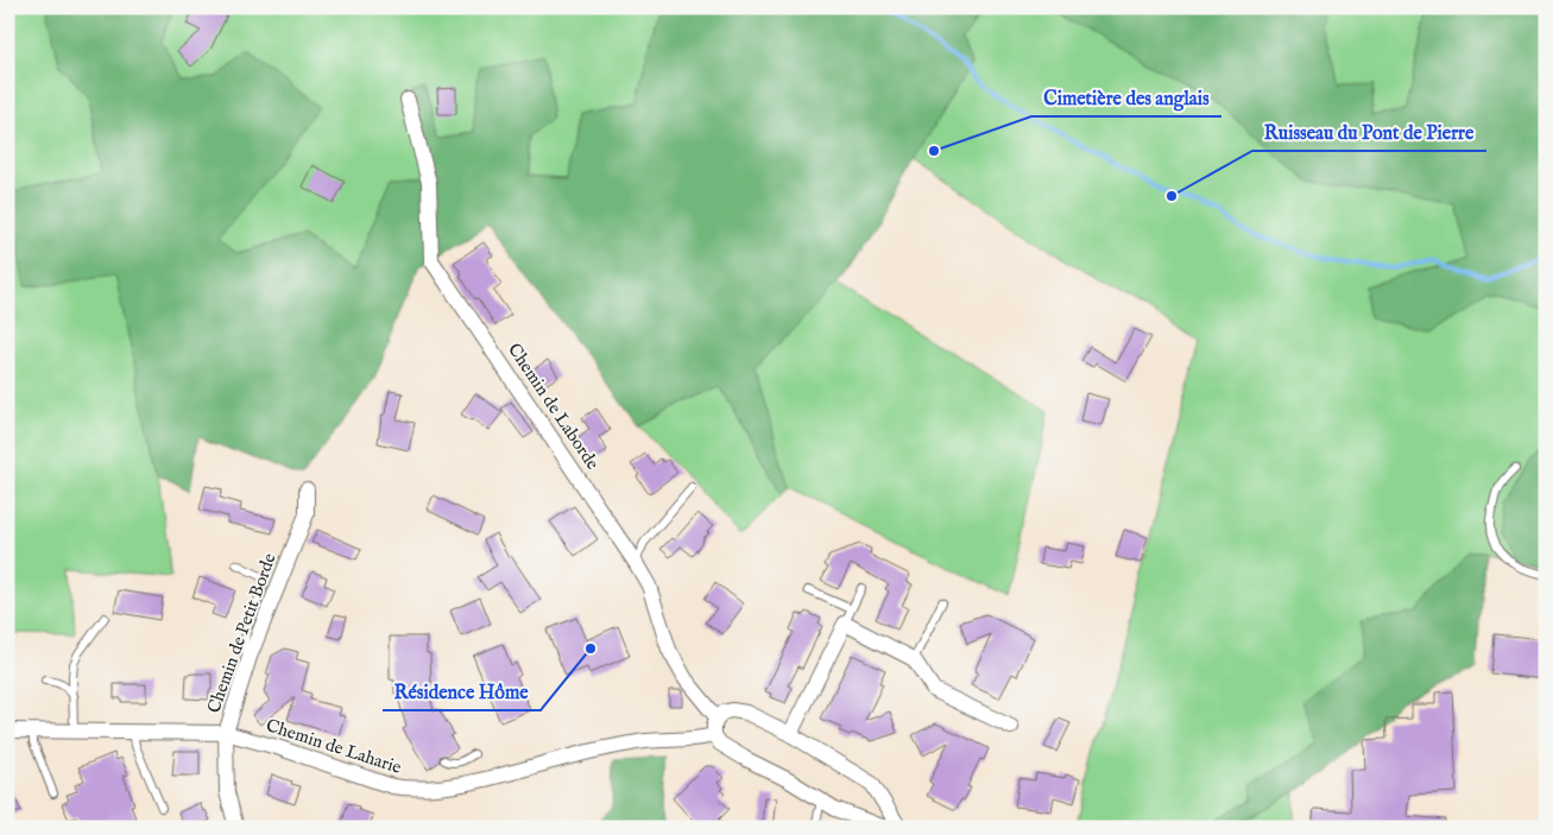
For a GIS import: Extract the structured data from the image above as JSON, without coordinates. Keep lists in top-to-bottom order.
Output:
{
  "streets": {
    "street": ["Chemin de Laborde", "Chemin de Petit Borde", "Chemin de Laharie"]
  },
  "crossings": [
    ["Chemin de Petit Borde", "Chemin de Laharie"]
  ],
  "places": ["Cimetière des anglais", "Ruisseau du Pont de Pierre", "Résidence Hôme"]
}
